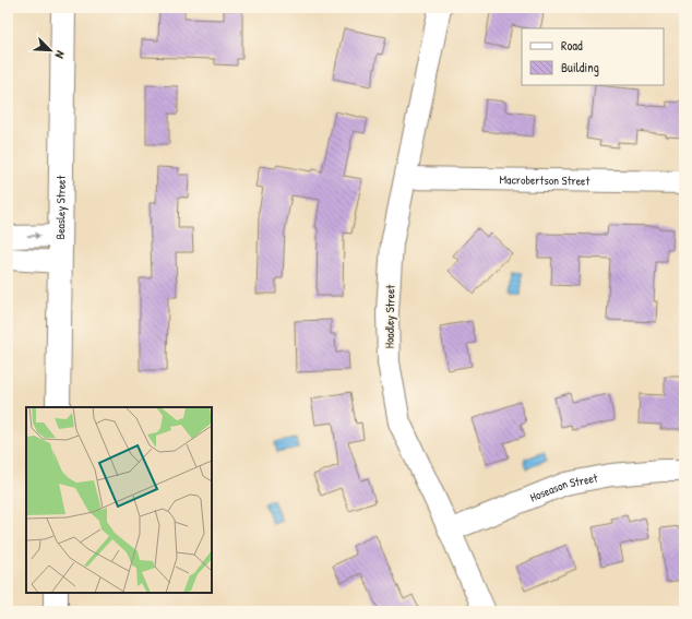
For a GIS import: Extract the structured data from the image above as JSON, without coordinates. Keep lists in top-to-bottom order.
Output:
{
  "streets": {
    "main road": ["Beasley Street"],
    "street": ["Macrobertson Street", "Hoadley Street", "Hoseason Street"]
  },
  "crossings": [
    ["Macrobertson Street", "Hoadley Street"],
    ["Hoadley Street", "Hoseason Street"]
  ],
  "legend": ["Road", "Building"],
  "north": "bottom right"
}
